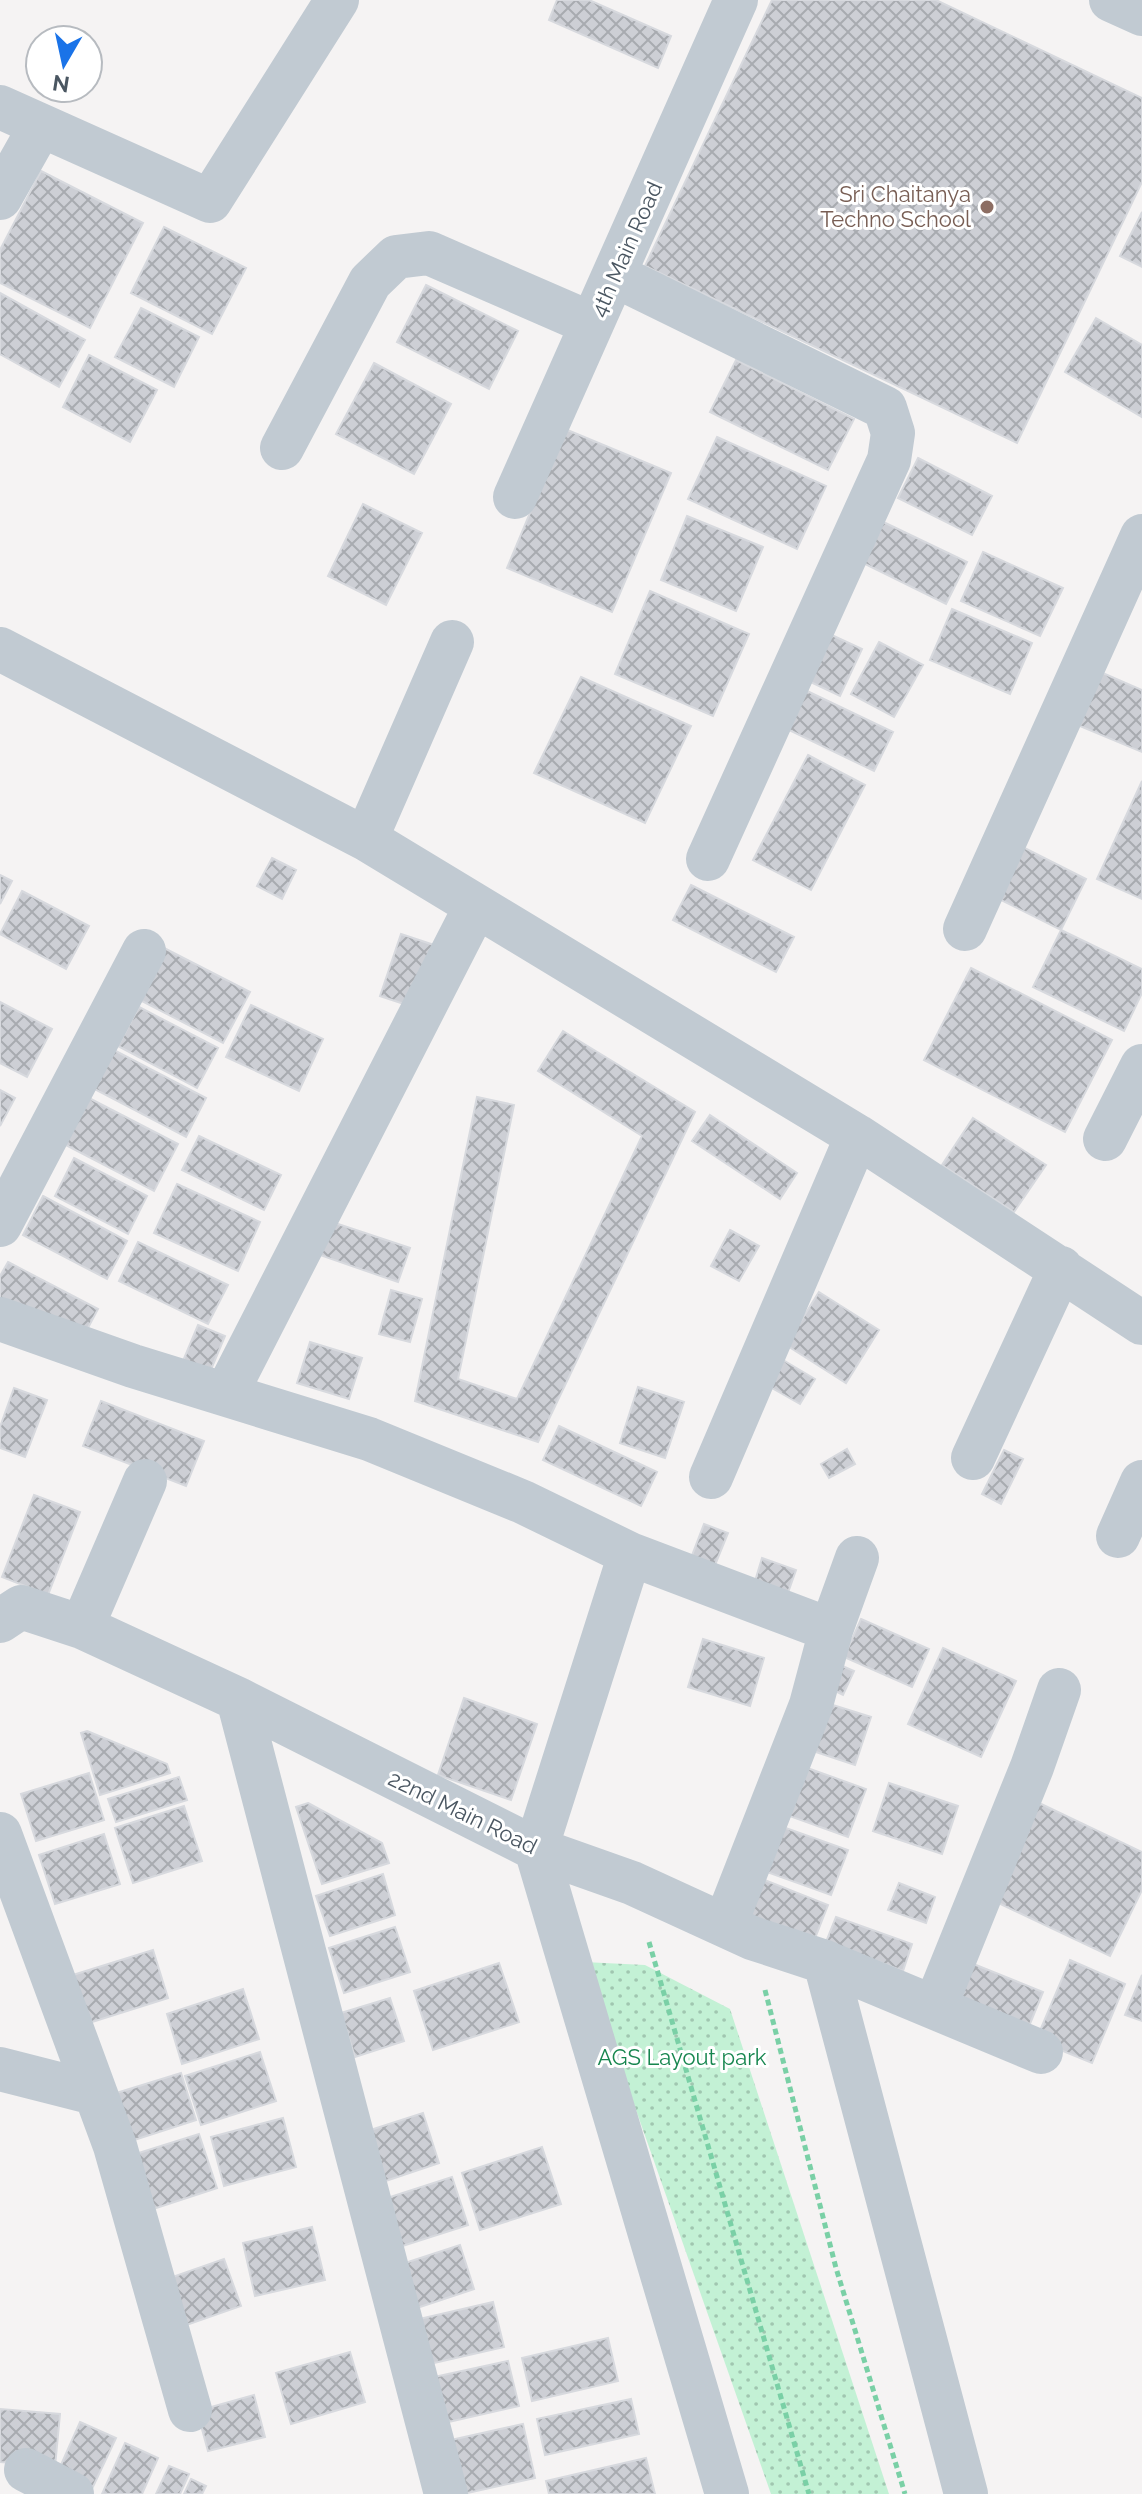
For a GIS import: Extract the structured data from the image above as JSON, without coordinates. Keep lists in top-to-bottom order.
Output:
{
  "streets": {
    "street": ["4th Main Road", "22nd Main Road"]
  },
  "parks": ["AGS Layout park"],
  "places": ["Sri Chaitanya Techno School"],
  "north": "bottom"
}
